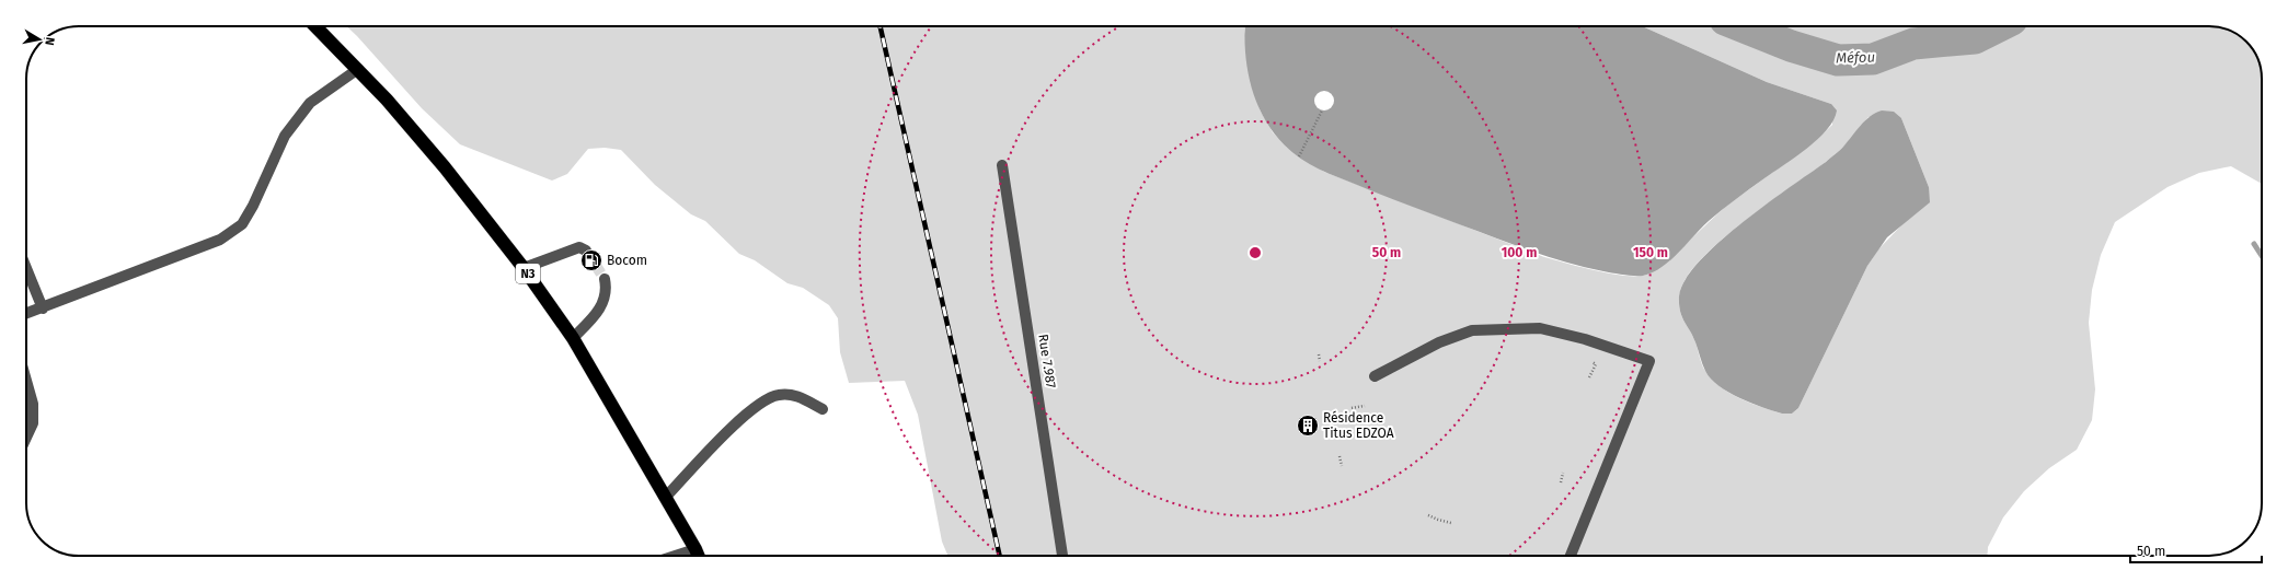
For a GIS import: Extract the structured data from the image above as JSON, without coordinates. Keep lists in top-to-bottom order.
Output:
{
  "streets": {
    "highway": ["N3"],
    "street": ["Rue 7.987"]
  },
  "water": ["Méfou"],
  "places": {
    "fuel station": ["Bocom"],
    "building": ["Résidence Titus EDZOA"]
  },
  "scale_bar": "50 m",
  "north": "right",
  "rings": ["50 m", "100 m", "150 m"]
}
